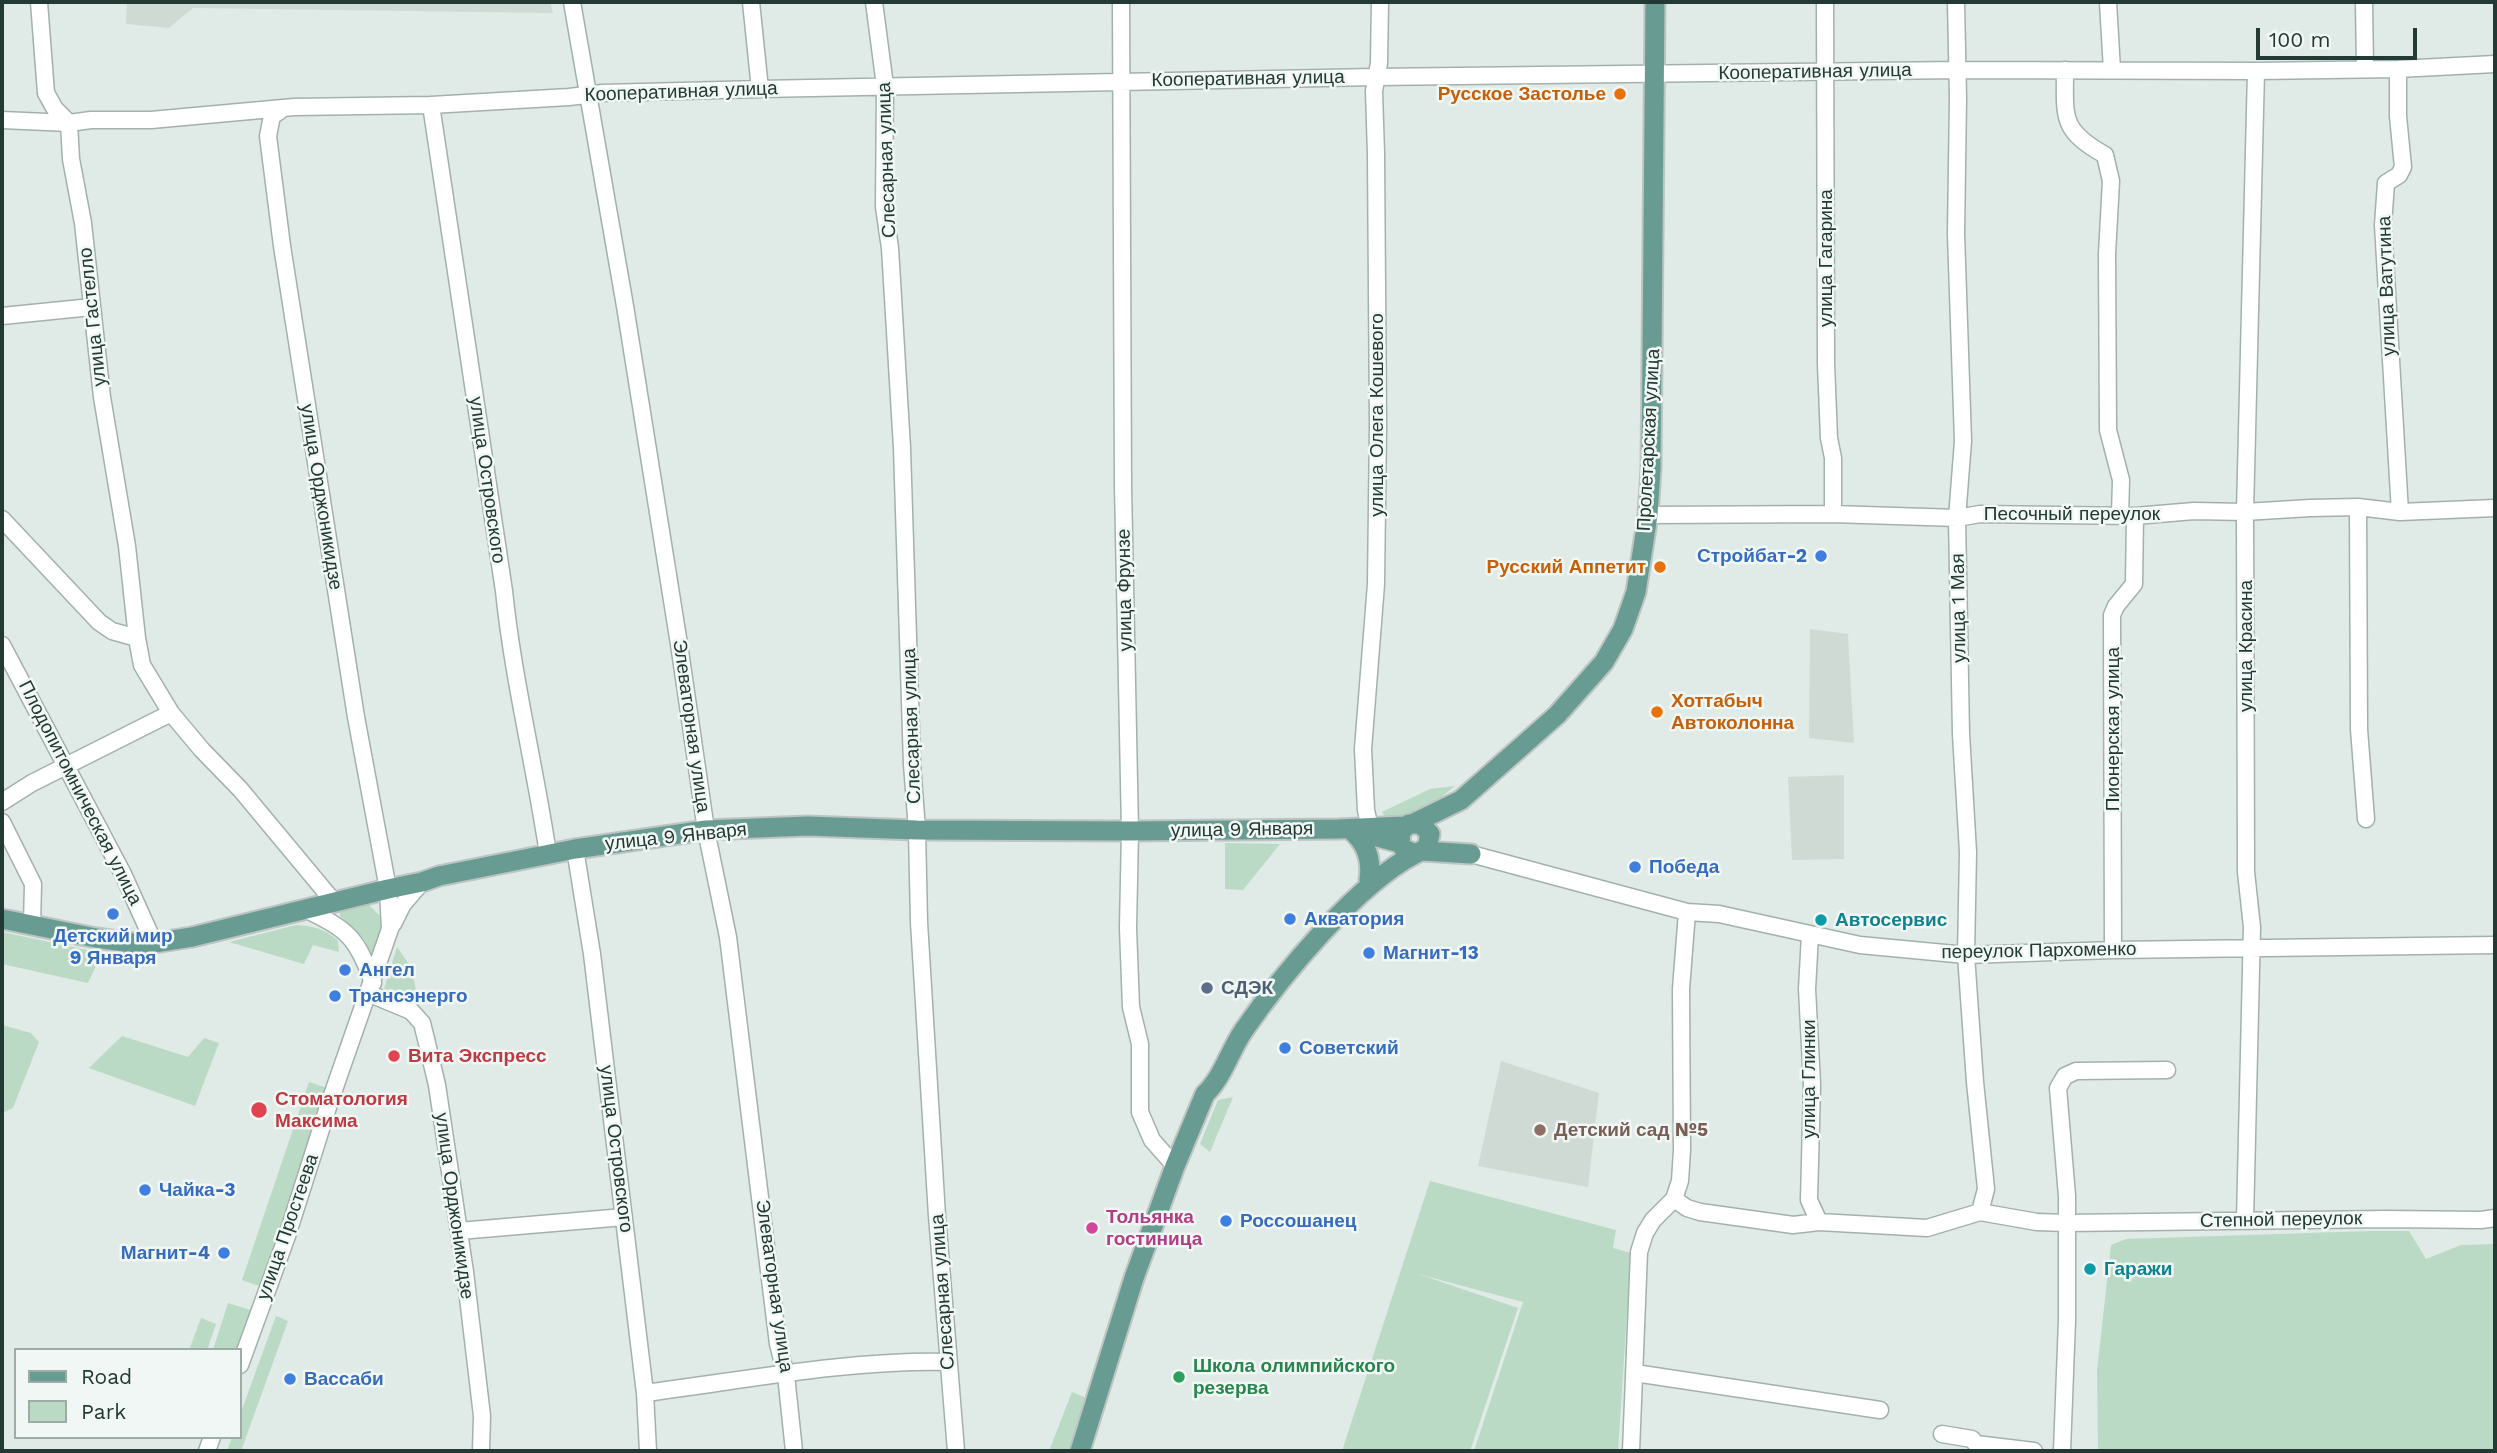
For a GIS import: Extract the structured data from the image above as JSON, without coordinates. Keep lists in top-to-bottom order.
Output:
{
  "streets": {
    "main road": ["Пролетарская улица", "улица 9 Января"],
    "street": [
      "Кооперативная улица",
      "Слесарная улица",
      "улица Гагарина",
      "улица Ватутина",
      "улица Гастелло",
      "улица Олега Кошевого",
      "улица Островского",
      "улица Орджоникидзе",
      "Песочный переулок",
      "улица Фрунзе",
      "улица 1 Мая",
      "улица Красина",
      "Элеваторная улица",
      "Пионерская улица",
      "Плодопитомническая улица",
      "переулок Пархоменко",
      "улица Глинки",
      "Степной переулок",
      "улица Простеева"
    ]
  },
  "crossings": [
    ["Кооперативная улица", "Слесарная улица"],
    ["Кооперативная улица", "улица Гагарина"],
    ["Кооперативная улица", "улица Ватутина"],
    ["Кооперативная улица", "улица Гастелло"],
    ["Кооперативная улица", "улица Олега Кошевого"],
    ["Кооперативная улица", "Пролетарская улица"],
    ["Кооперативная улица", "улица Островского"],
    ["Кооперативная улица", "улица Орджоникидзе"],
    ["Кооперативная улица", "улица Фрунзе"],
    ["Кооперативная улица", "улица 1 Мая"],
    ["Кооперативная улица", "улица Красина"],
    ["Кооперативная улица", "Элеваторная улица"],
    ["Кооперативная улица", "Пионерская улица"],
    ["Слесарная улица", "улица 9 Января"],
    ["улица Гагарина", "Песочный переулок"],
    ["улица Ватутина", "Песочный переулок"],
    ["улица Гастелло", "улица 9 Января"],
    ["улица Олега Кошевого", "улица 9 Января"],
    ["Пролетарская улица", "Песочный переулок"],
    ["Пролетарская улица", "улица 9 Января"],
    ["улица Островского", "улица 9 Января"],
    ["улица Орджоникидзе", "улица 9 Января"],
    ["улица Орджоникидзе", "улица Простеева"],
    ["Песочный переулок", "улица 1 Мая"],
    ["Песочный переулок", "улица Красина"],
    ["Песочный переулок", "Пионерская улица"],
    ["улица Фрунзе", "улица 9 Января"],
    ["улица 1 Мая", "переулок Пархоменко"],
    ["улица 1 Мая", "Степной переулок"],
    ["улица Красина", "переулок Пархоменко"],
    ["улица Красина", "Степной переулок"],
    ["Элеваторная улица", "улица 9 Января"],
    ["Пионерская улица", "переулок Пархоменко"],
    ["Плодопитомническая улица", "улица 9 Января"],
    ["улица 9 Января", "переулок Пархоменко"],
    ["улица 9 Января", "улица Простеева"],
    ["переулок Пархоменко", "улица Глинки"],
    ["улица Глинки", "Степной переулок"]
  ],
  "places": [
    "Русское Застолье",
    "Стройбат-2",
    "Русский Аппетит",
    "Хоттабыч Автоколонна",
    "Победа",
    "Детский мир 9 Января",
    "Акватория",
    "Автосервис",
    "Магнит-13",
    "Ангел",
    "СДЭК",
    "Трансэнерго",
    "Советский",
    "Вита Экспресс",
    "Стоматология Максима",
    "Детский сад №5",
    "Чайка-3",
    "Россошанец",
    "Тольянка гостиница",
    "Магнит-4",
    "Гаражи",
    "Школа олимпийского резерва",
    "Вассаби"
  ],
  "legend": ["Road", "Park"],
  "scale_bar": "100 m"
}
